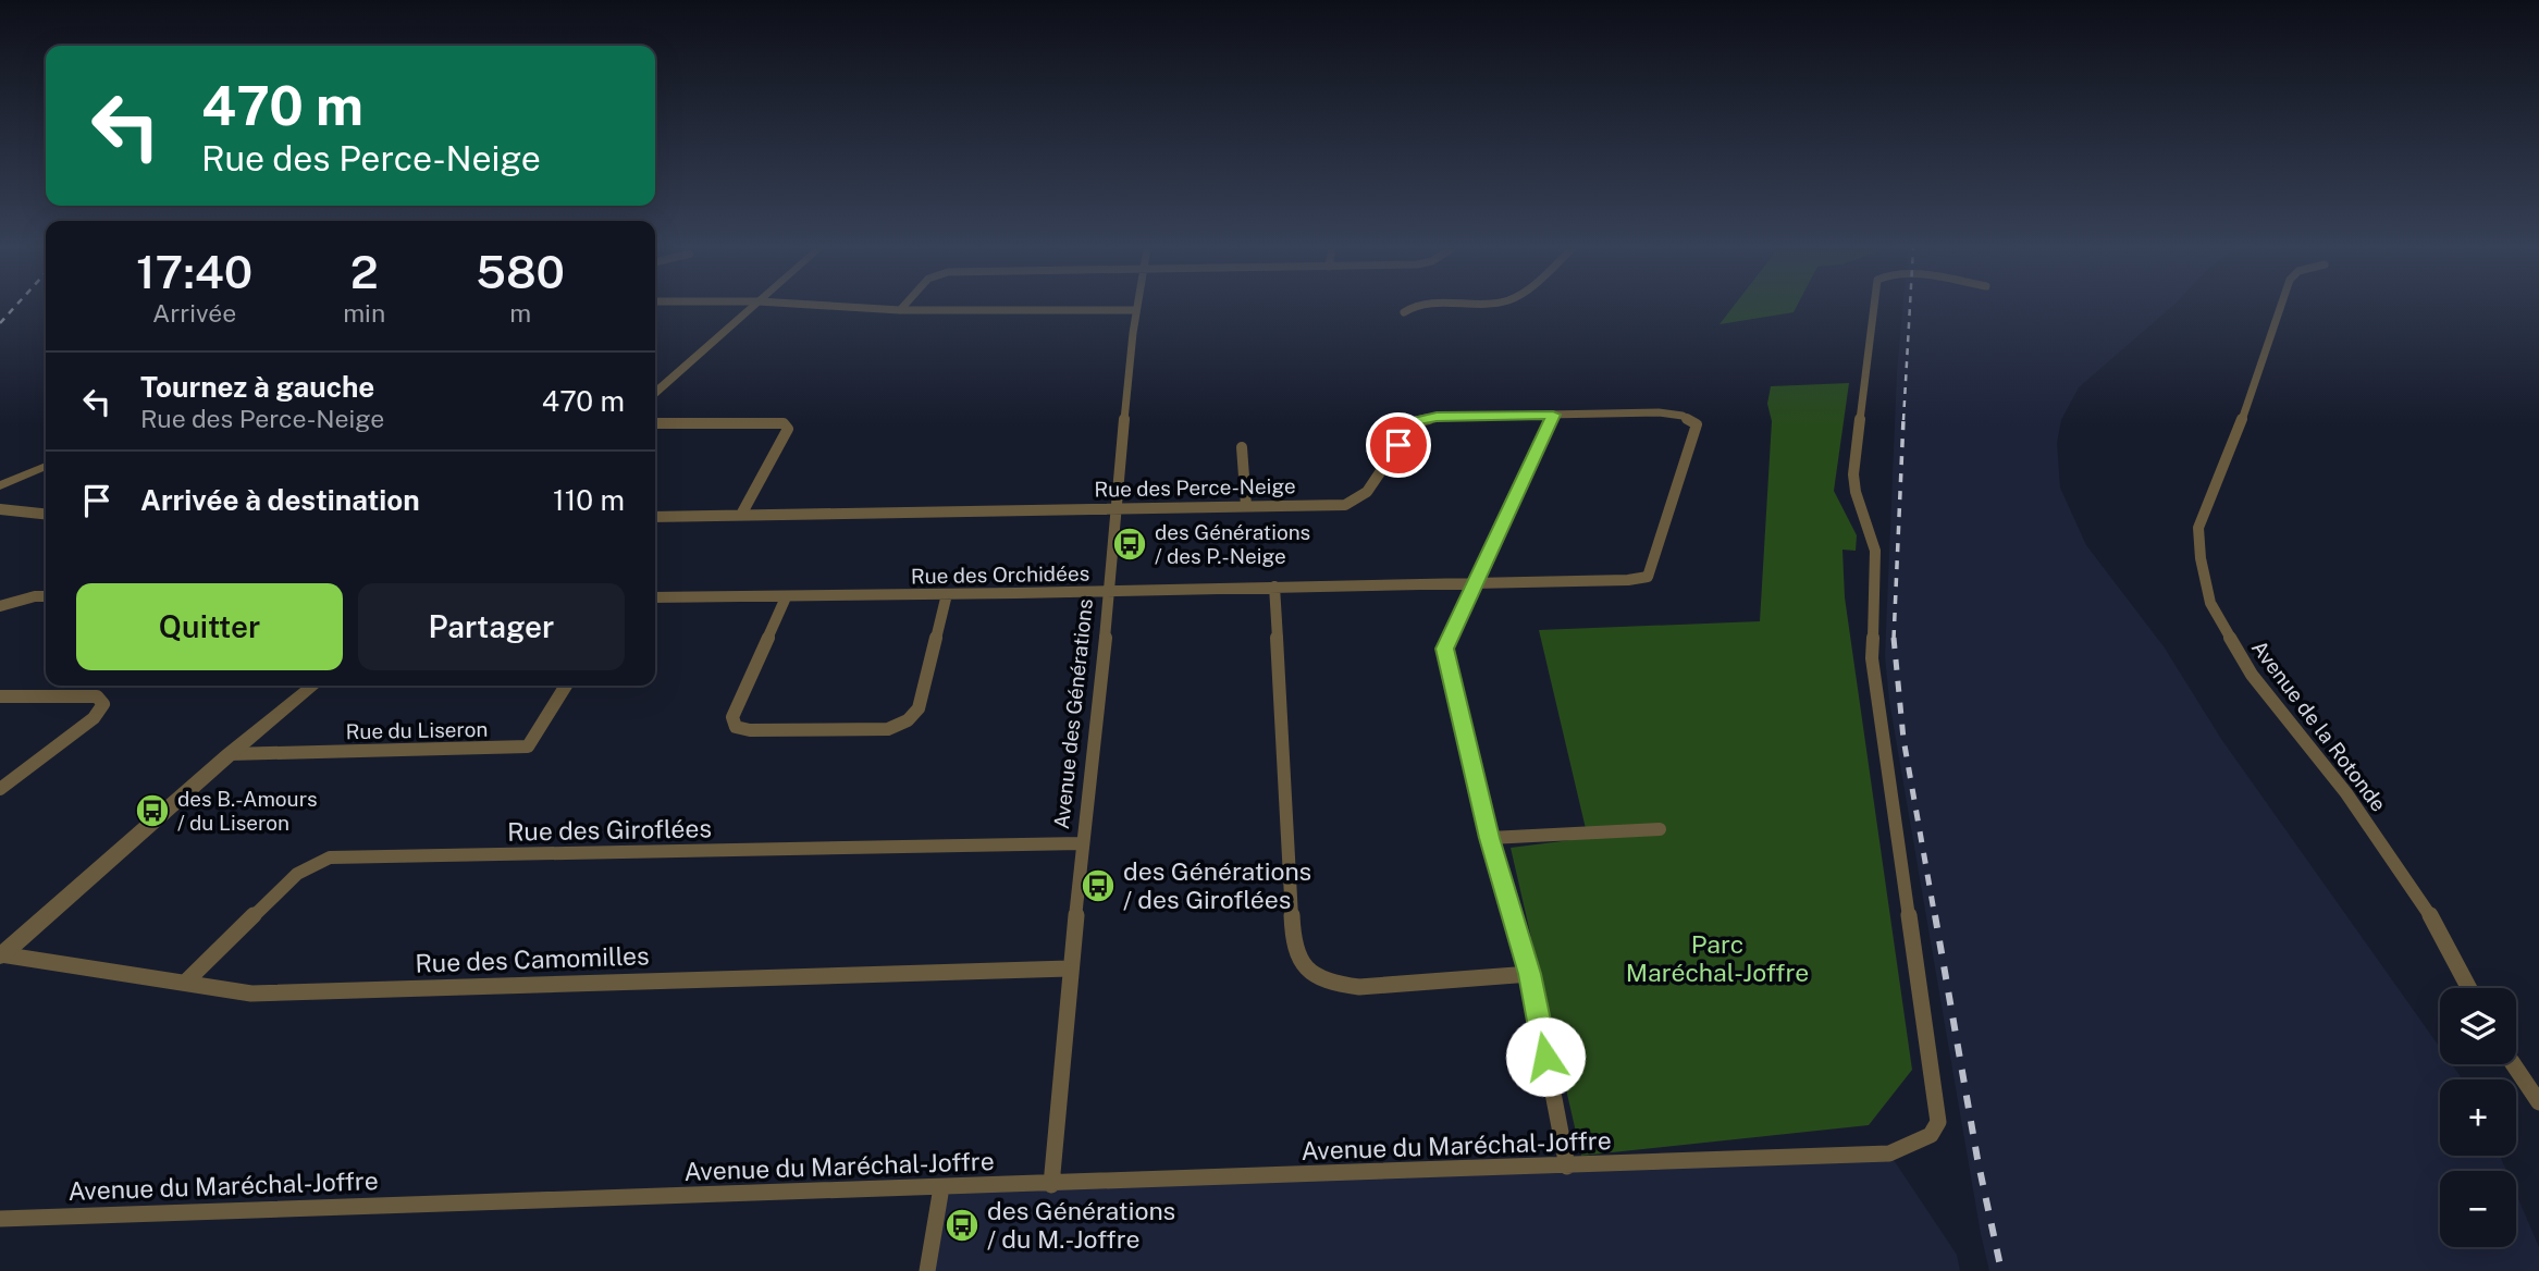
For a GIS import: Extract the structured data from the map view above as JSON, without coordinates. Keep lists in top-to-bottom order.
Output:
{
  "streets": {
    "street": [
      "Rue des Perce-Neige",
      "Rue des Orchidées",
      "Avenue des Générations",
      "Avenue de la Rotonde",
      "Rue du Liseron",
      "Rue des Giroflées",
      "Rue des Camomilles",
      "Avenue du Maréchal-Joffre"
    ]
  },
  "crossings": [
    ["Rue des Perce-Neige", "Rue des Orchidées"],
    ["Rue des Perce-Neige", "Avenue des Générations"],
    ["Rue des Orchidées", "Avenue des Générations"],
    ["Avenue des Générations", "Rue des Giroflées"],
    ["Avenue des Générations", "Rue des Camomilles"],
    ["Avenue des Générations", "Avenue du Maréchal-Joffre"],
    ["Rue des Giroflées", "Rue des Camomilles"]
  ],
  "parks": ["Parc Maréchal-Joffre"],
  "places": {
    "bus stop": [
      "des Générations / des P.-Neige",
      "des B.-Amours / du Liseron",
      "des Générations / des Giroflées",
      "des Générations / du M.-Joffre"
    ]
  },
  "page": {
    "turn": ["470 m", "Rue des Perce-Neige"],
    "eta": [
      "17:40",
      "Arrivée",
      "2",
      "min",
      "580",
      "m"
    ],
    "list": [
      {
        "name": "Tournez à gauche",
        "note": "Rue des Perce-Neige",
        "value": "470 m"
      },
      {
        "name": "Arrivée à destination",
        "value": "110 m"
      }
    ],
    "buttons": ["Quitter", "Partager"],
    "map_buttons": ["+", "−"]
  }
}
